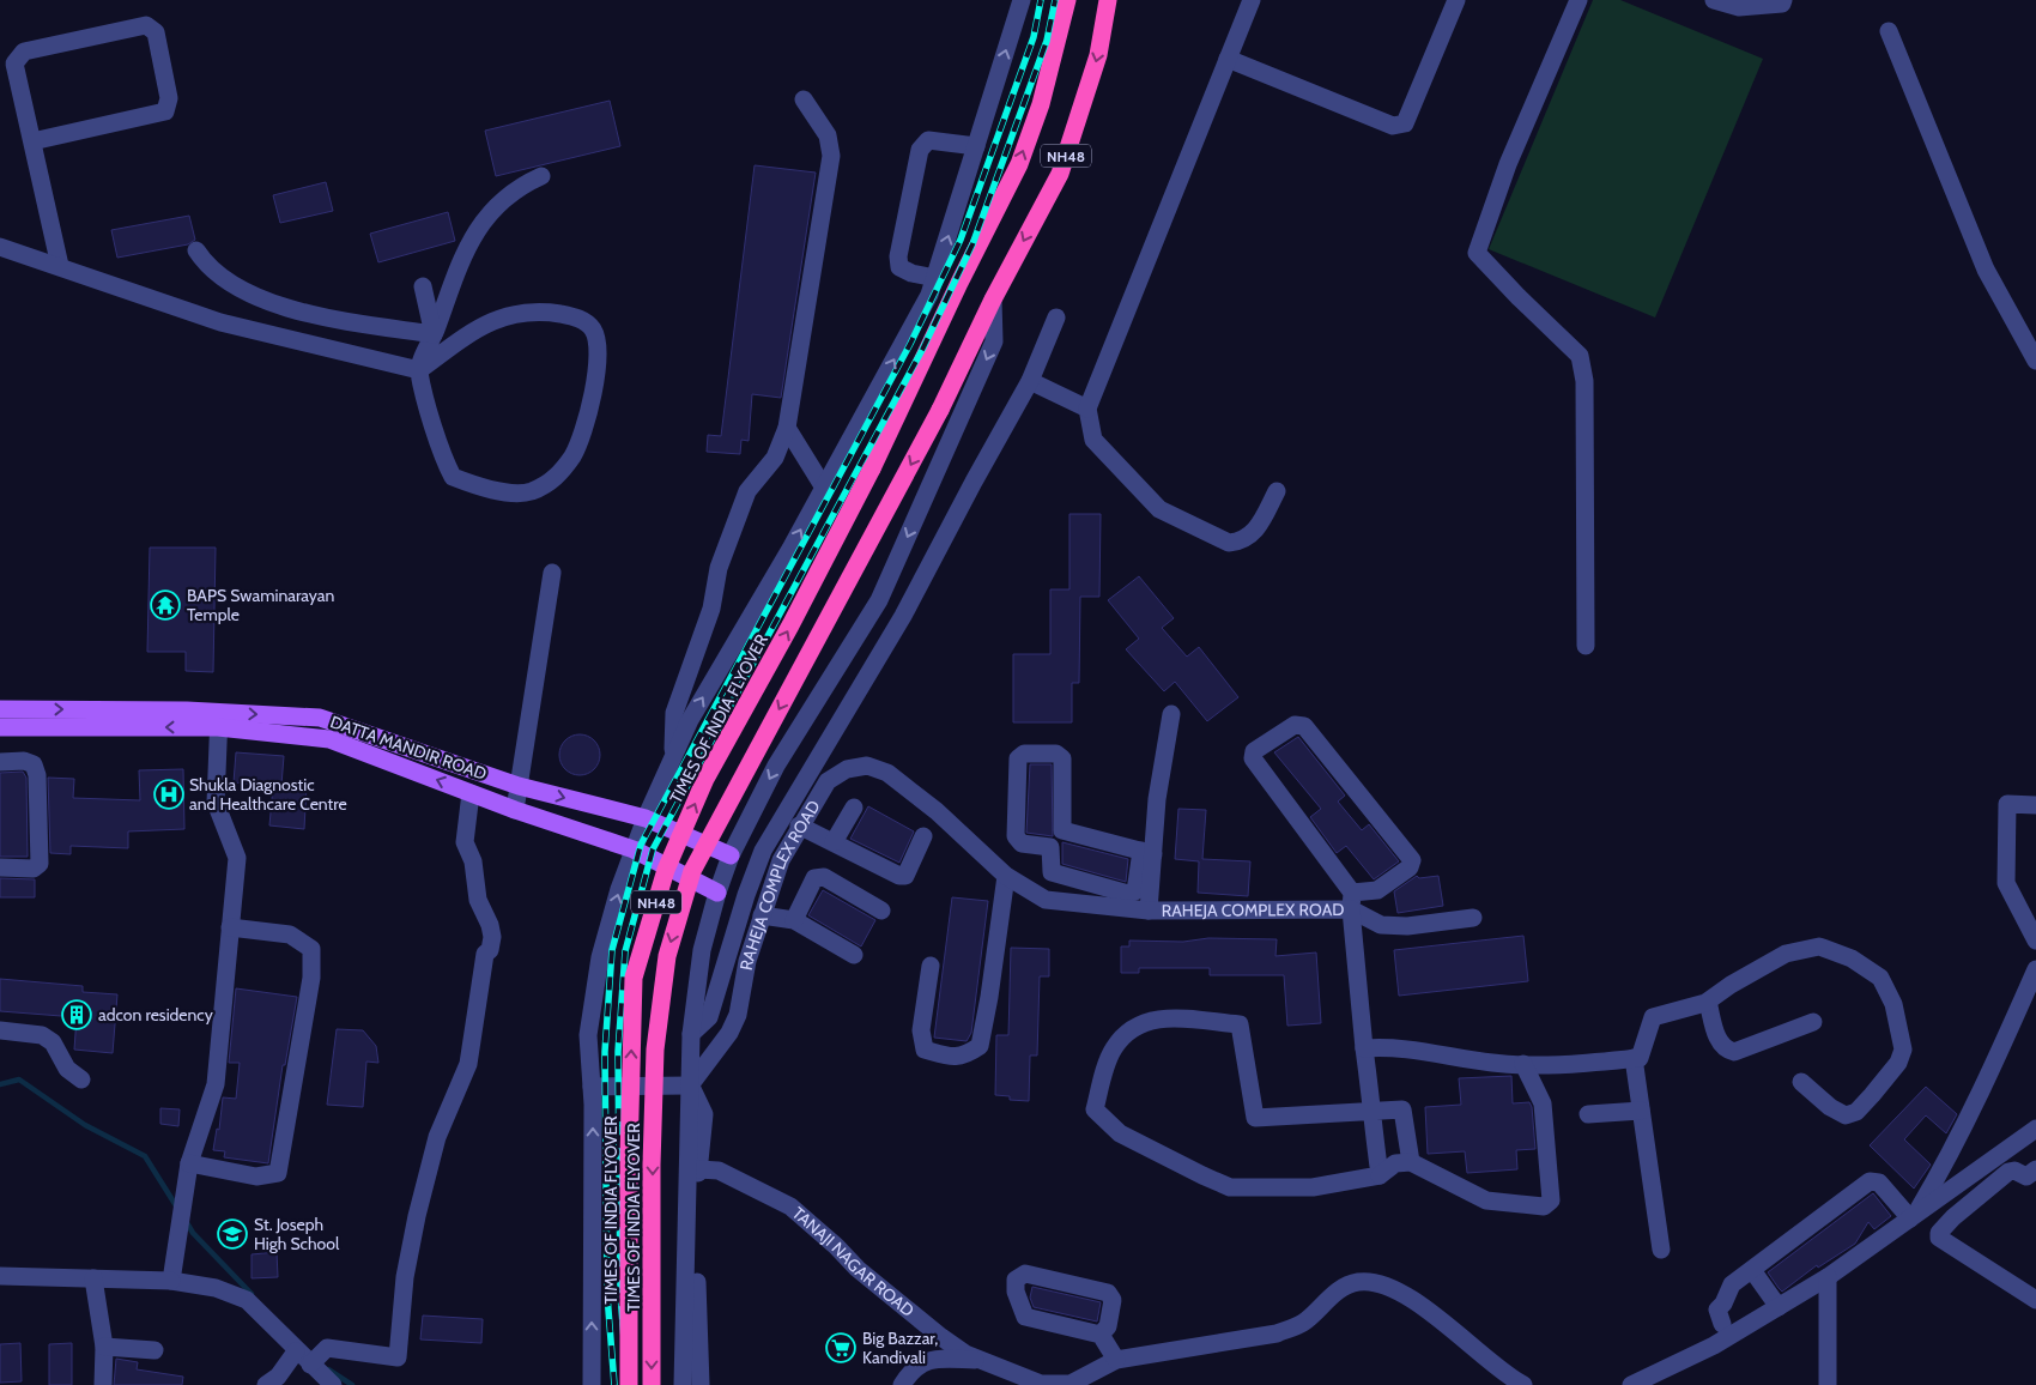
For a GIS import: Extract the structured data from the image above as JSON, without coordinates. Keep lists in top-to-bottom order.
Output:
{
  "streets": {
    "highway": ["NH48", "TIMES OF INDIA FLYOVER"],
    "main road": ["DATTA MANDIR ROAD"],
    "street": ["RAHEJA COMPLEX ROAD", "TANAJI NAGAR ROAD"]
  },
  "crossings": [
    ["NH48", "TIMES OF INDIA FLYOVER"]
  ],
  "places": {
    "temple": ["BAPS Swaminarayan Temple"],
    "hospital": ["Shukla Diagnostic and Healthcare Centre"],
    "building": ["adcon residency"],
    "school or university": ["St. Joseph High School"],
    "supermarket": ["Big Bazzar, Kandivali"]
  }
}
